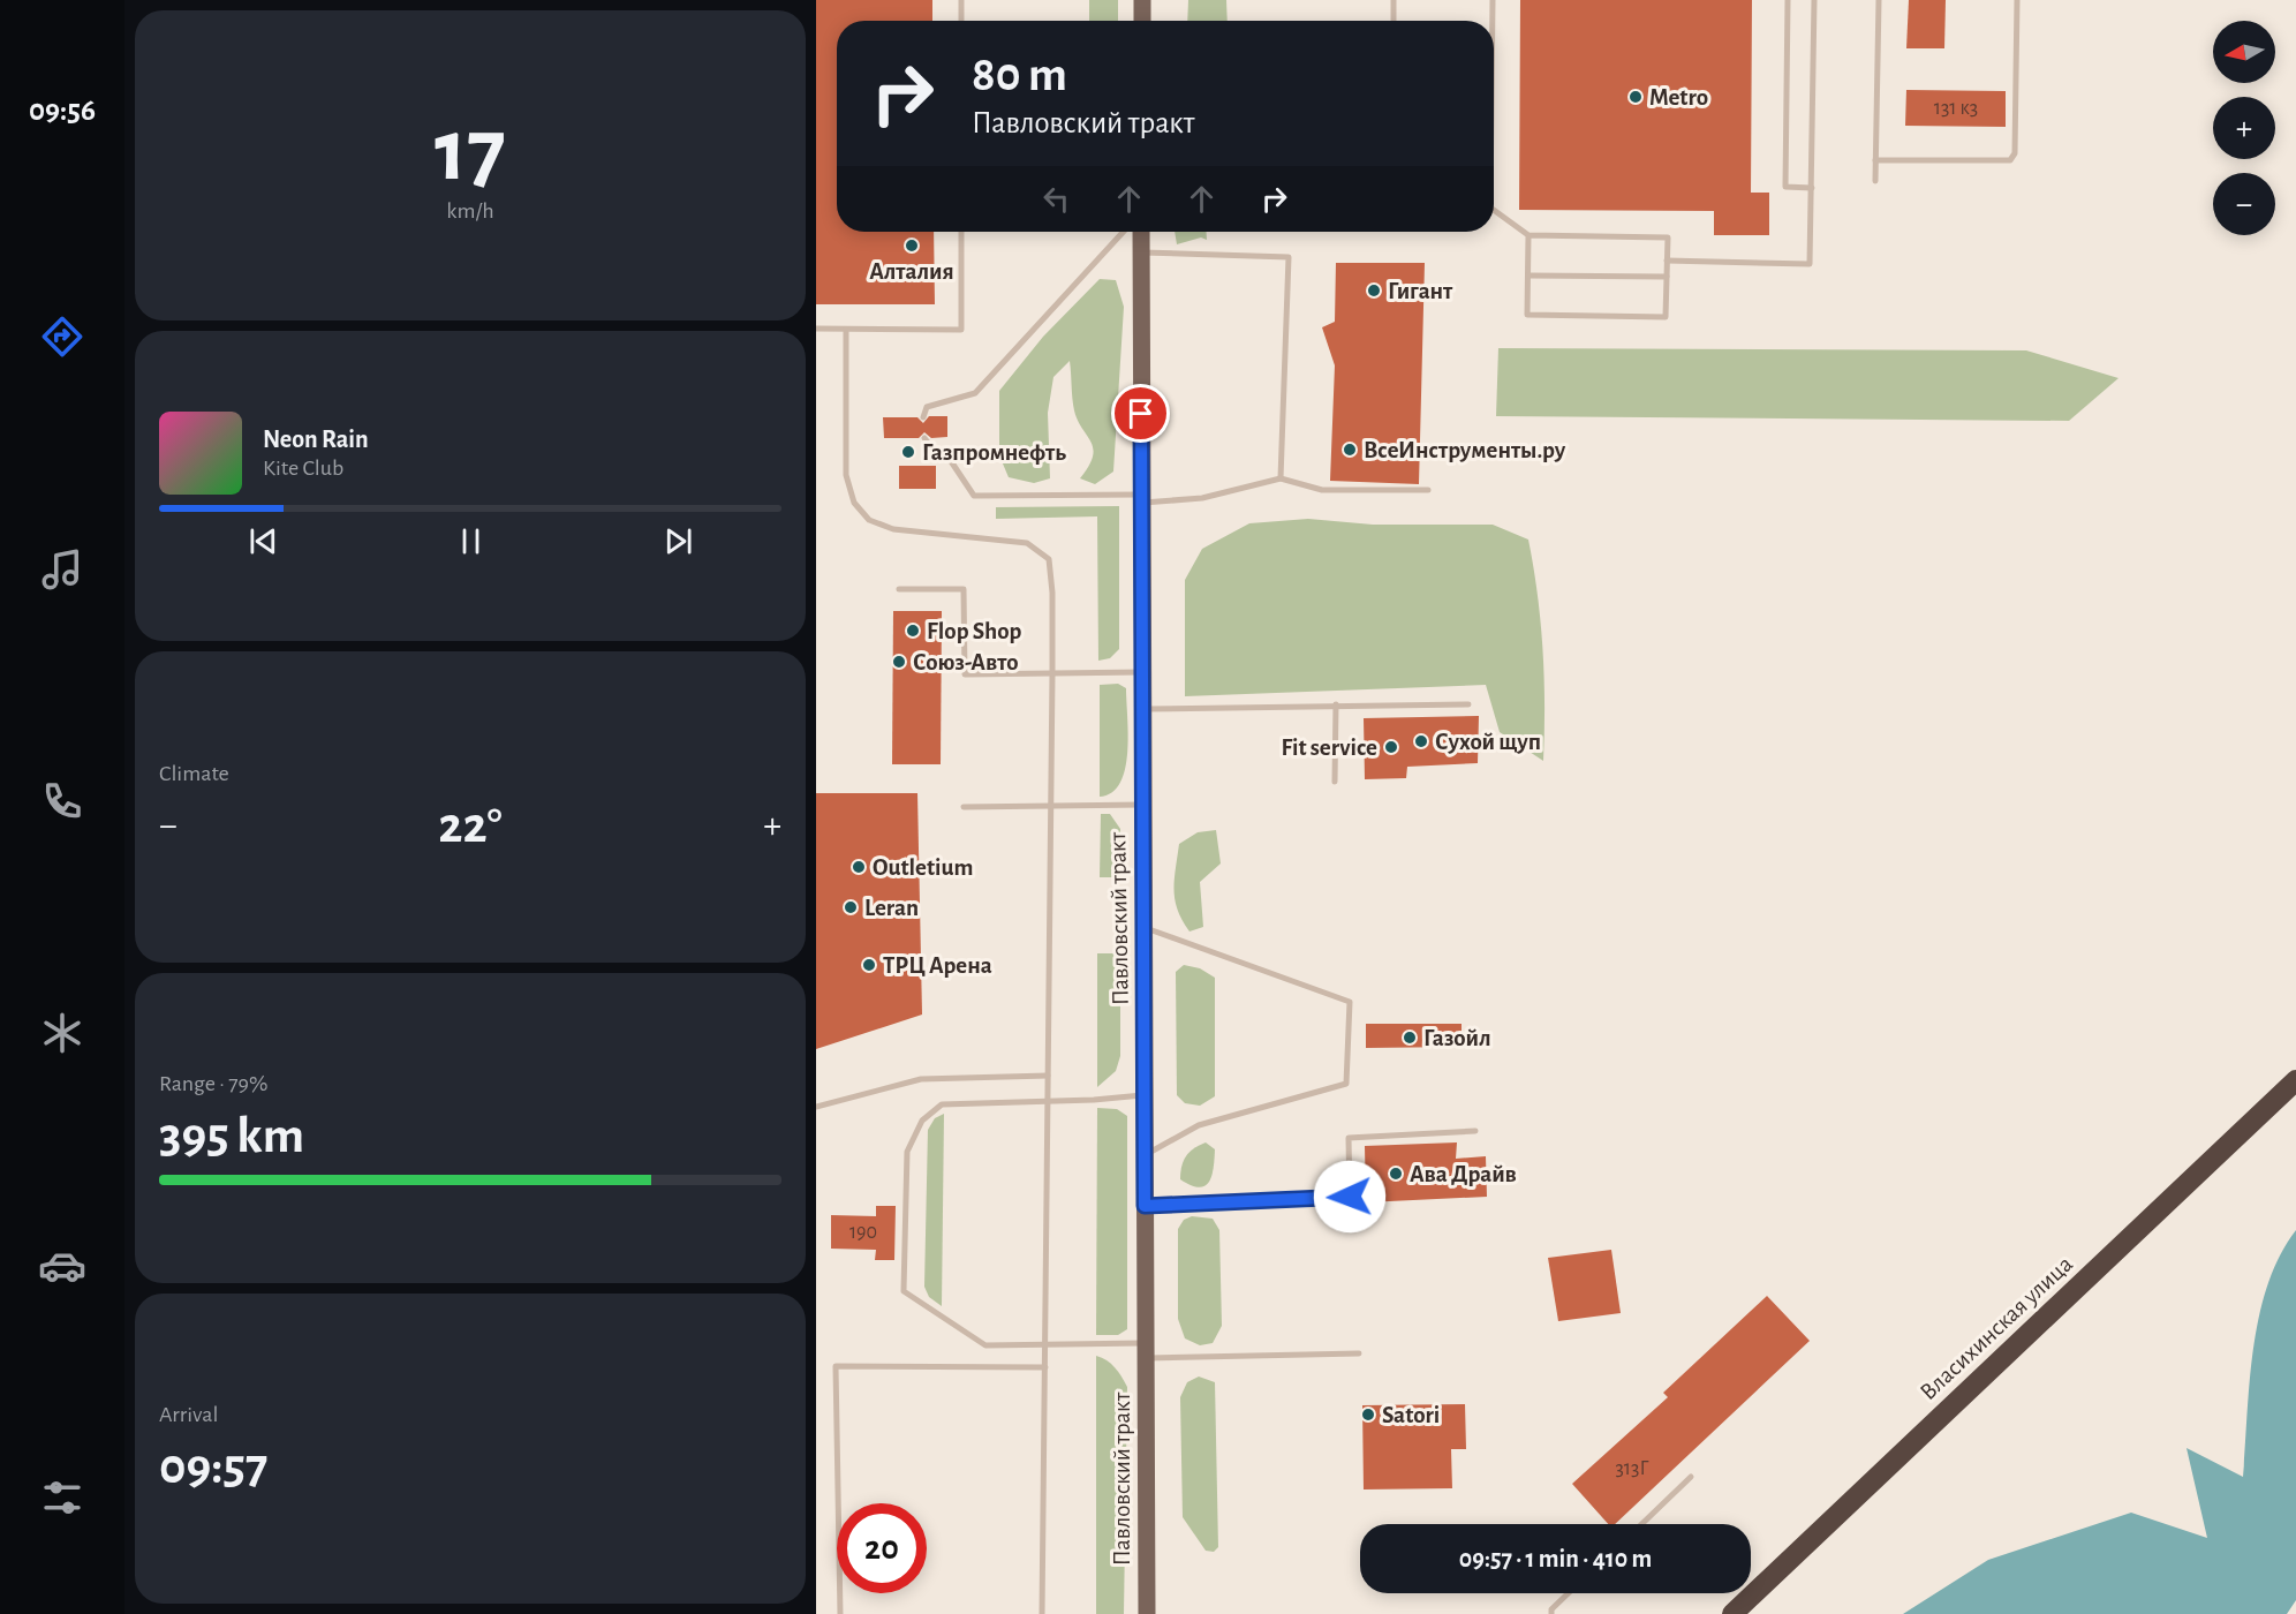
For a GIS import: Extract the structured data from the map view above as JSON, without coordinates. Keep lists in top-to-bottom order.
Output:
{
  "streets": {
    "highway": ["Власихинская улица"],
    "main road": ["Павловский тракт"]
  },
  "places": [
    "Metro",
    "Алталия",
    "Гигант",
    "ВсеИнструменты.ру",
    "Газпромнефть",
    "Flop Shop",
    "Союз-Авто",
    "Сухой щуп",
    "Fit service",
    "Outletium",
    "Leran",
    "ТРЦ Арена",
    "Газойл",
    "Ава Драйв",
    "Satori"
  ],
  "house_numbers": ["131 к3", "190", "313Г"],
  "north": "left",
  "page": {
    "tabs": "09:56",
    "tile": [
      ["17", "km/h"],
      "Climate",
      ["Range · 79%", "395 km"],
      ["Arrival", "09:57"]
    ],
    "map_buttons": ["+", "−"],
    "turn": ["80 m", "Павловский тракт"],
    "song": ["Neon Rain", "Kite Club"],
    "heat": ["−", "22°", "+"],
    "limit": "20",
    "trip": "09:57 · 1 min · 410 m"
  }
}
